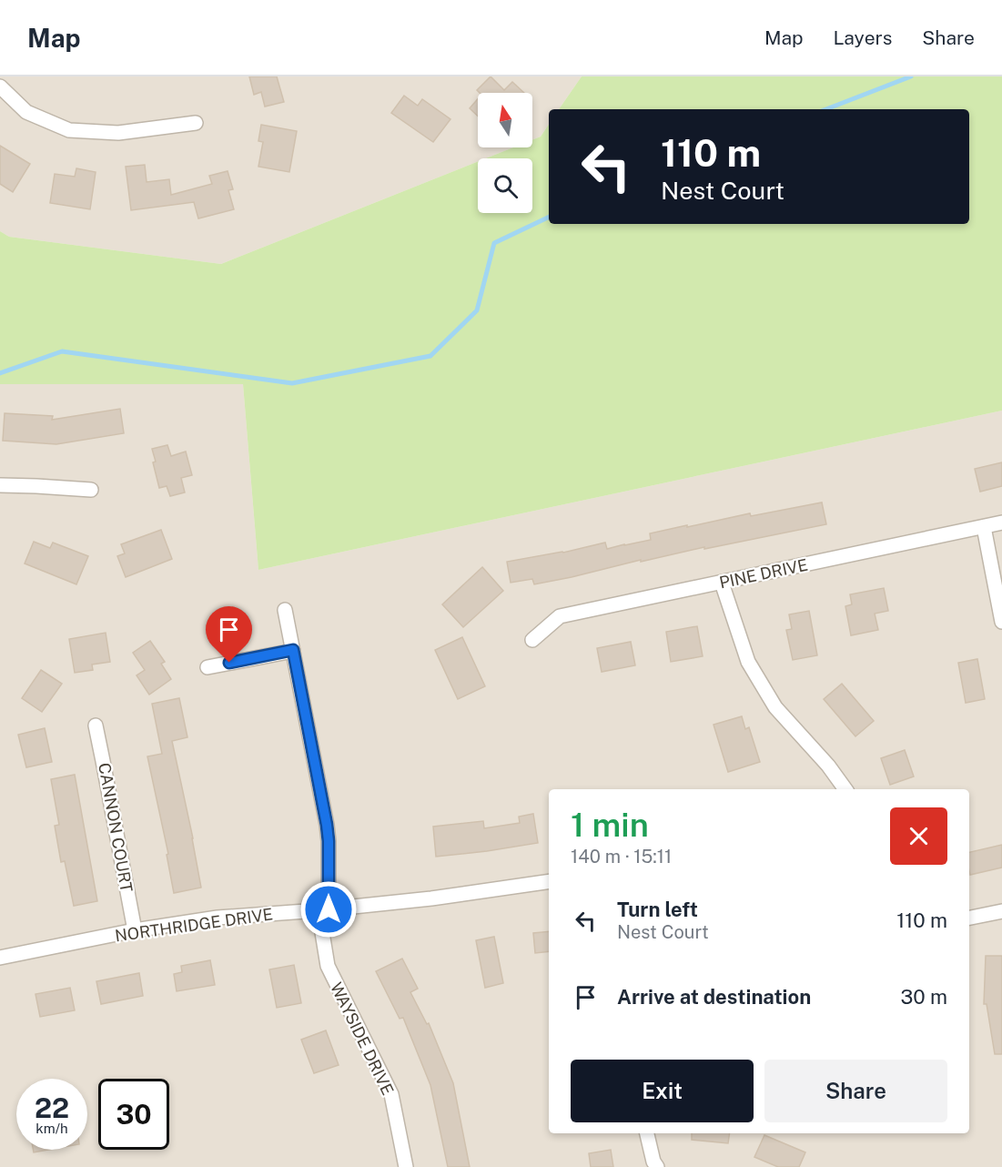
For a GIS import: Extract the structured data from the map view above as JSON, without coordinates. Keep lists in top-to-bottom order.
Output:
{
  "streets": {
    "street": [
      "PINE DRIVE",
      "CANNON COURT",
      "NORTHRIDGE DRIVE",
      "WAYSIDE DRIVE"
    ]
  },
  "crossings": [
    ["CANNON COURT", "NORTHRIDGE DRIVE"],
    ["NORTHRIDGE DRIVE", "WAYSIDE DRIVE"]
  ],
  "north": "top",
  "page": {
    "header": "Map",
    "nav": ["Map", "Layers", "Share"],
    "turn": ["110 m", "Nest Court"],
    "heading": ["1 min", "140 m · 15:11"],
    "list": [
      {
        "name": "Turn left",
        "note": "Nest Court",
        "value": "110 m"
      },
      {
        "name": "Arrive at destination",
        "value": "30 m"
      }
    ],
    "buttons": ["Exit", "Share"],
    "speed": "22 km/h",
    "limit": "30"
  }
}
